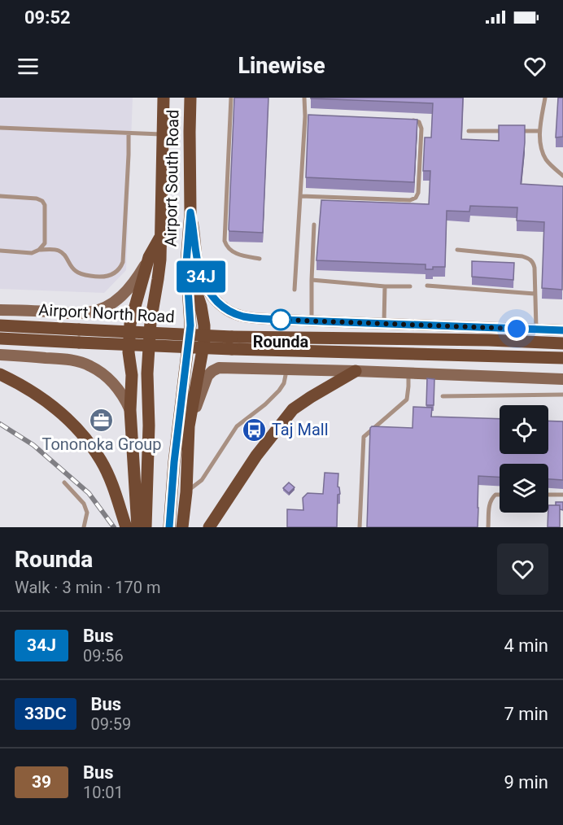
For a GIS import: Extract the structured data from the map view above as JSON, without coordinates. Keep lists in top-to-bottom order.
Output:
{
  "streets": {
    "main road": ["Airport South Road", "Airport North Road"]
  },
  "places": {
    "other": ["Rounda"],
    "office": ["Tononoka Group"],
    "bus stop": ["Taj Mall"]
  },
  "lines": ["bus line 34J"],
  "page": {
    "status": "09:52",
    "header": "Linewise",
    "on_map": "34J",
    "heading": ["Rounda", "Walk · 3 min · 170 m"],
    "list": [
      {
        "mark": "34J",
        "name": "Bus",
        "note": "09:56",
        "value": "4 min"
      },
      {
        "mark": "33DC",
        "name": "Bus",
        "note": "09:59",
        "value": "7 min"
      },
      {
        "mark": "39",
        "name": "Bus",
        "note": "10:01",
        "value": "9 min"
      }
    ]
  }
}
